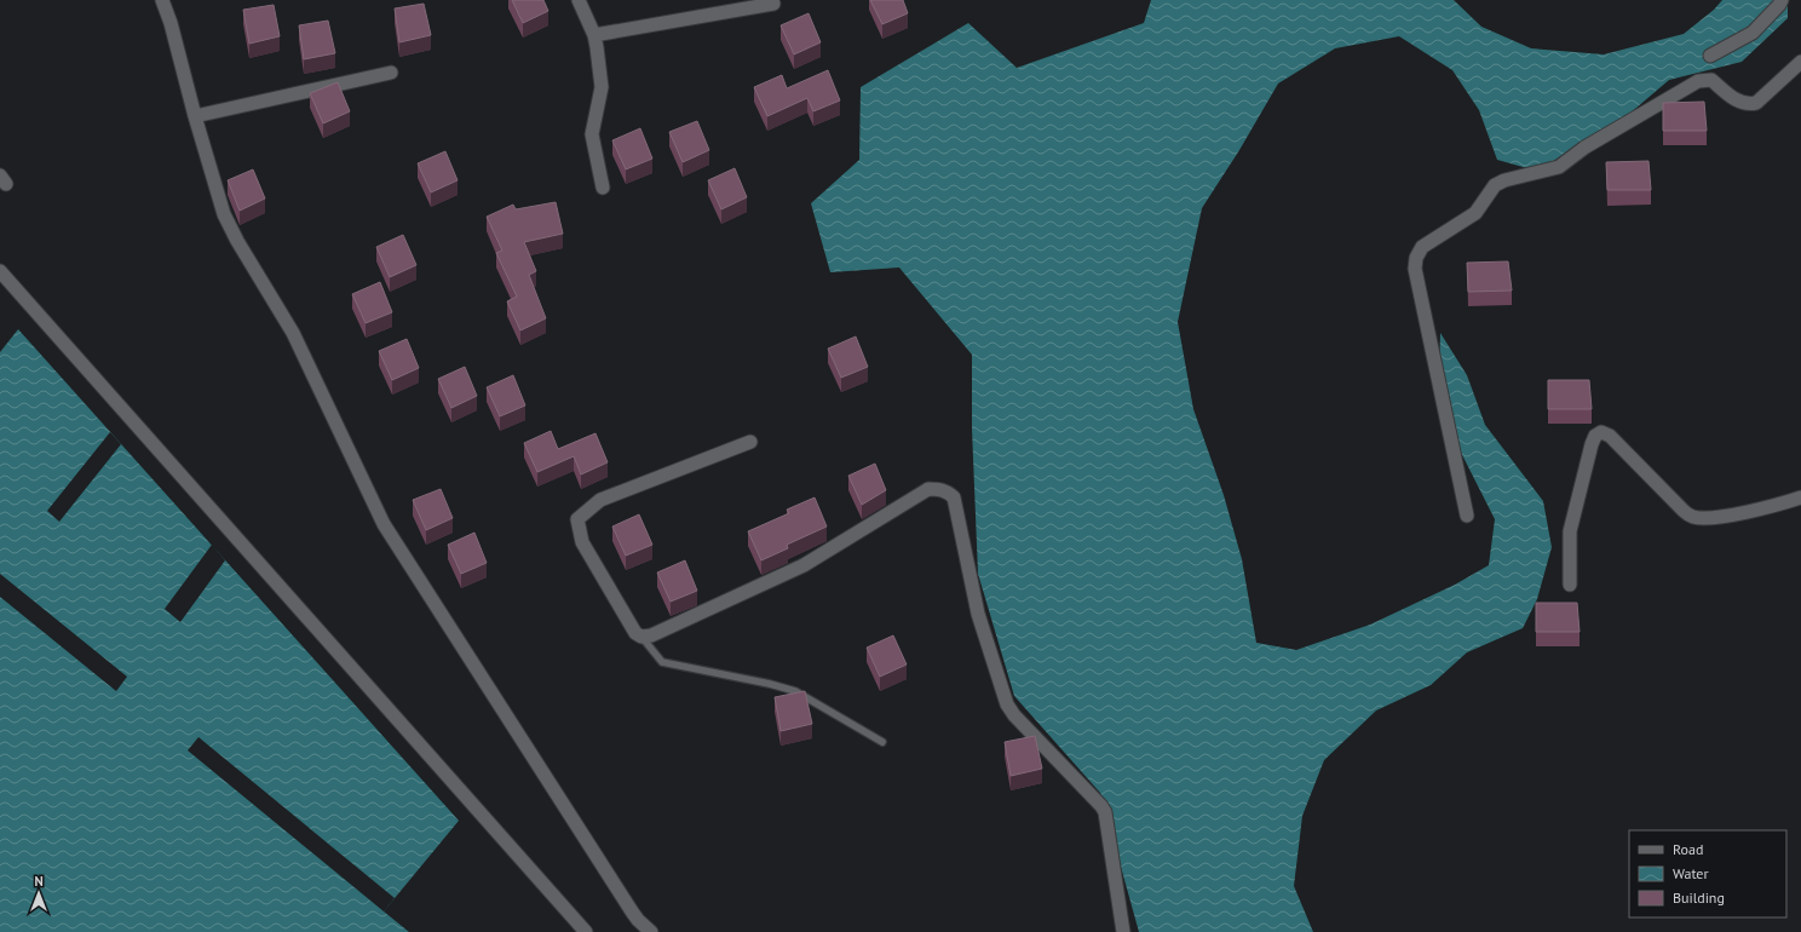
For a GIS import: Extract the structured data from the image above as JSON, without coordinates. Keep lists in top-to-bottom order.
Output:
{
  "legend": ["Road", "Water", "Building"],
  "north": "top"
}
